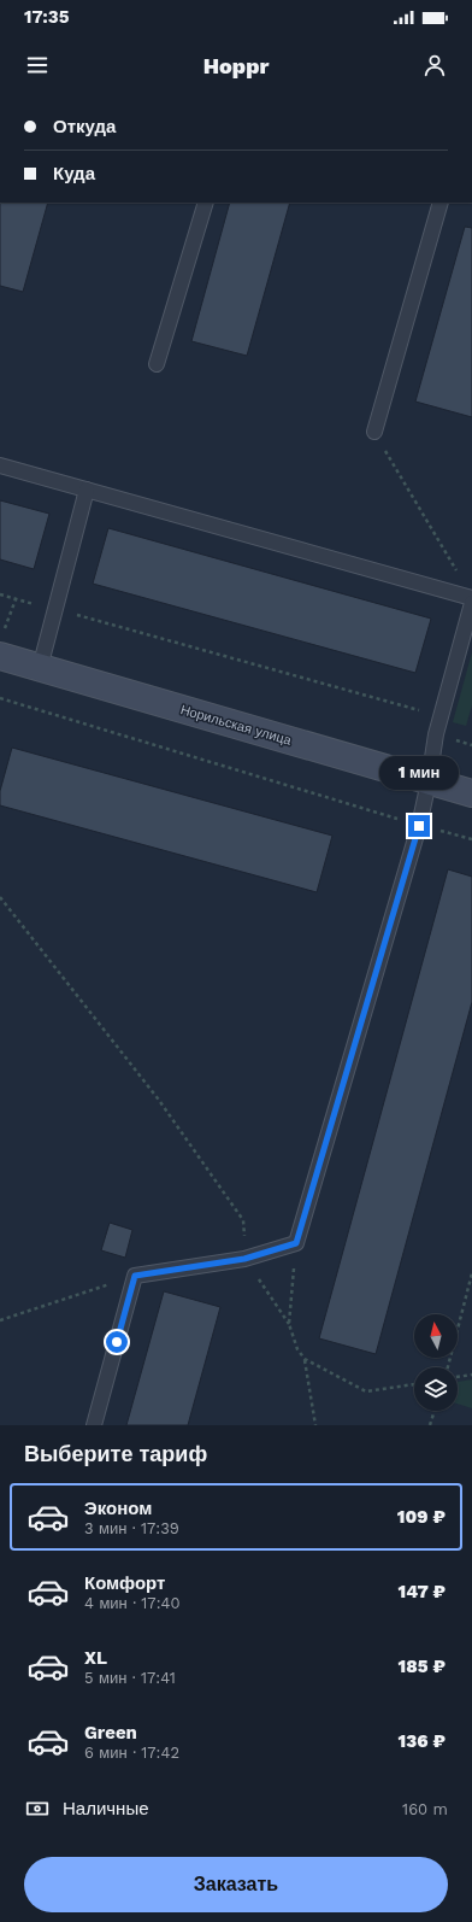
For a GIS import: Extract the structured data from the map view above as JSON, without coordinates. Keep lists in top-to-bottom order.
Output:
{
  "streets": {
    "street": ["Норильская улица"]
  },
  "north": "top",
  "page": {
    "status": "17:35",
    "header": "Hoppr",
    "banner": ["Откуда", "Куда"],
    "bubble": "1 мин",
    "heading": "Выберите тариф",
    "list": [
      {
        "name": "Эконом",
        "note": "3 мин · 17:39",
        "value": "109 ₽"
      },
      {
        "name": "Комфорт",
        "note": "4 мин · 17:40",
        "value": "147 ₽"
      },
      {
        "name": "XL",
        "note": "5 мин · 17:41",
        "value": "185 ₽"
      },
      {
        "name": "Green",
        "note": "6 мин · 17:42",
        "value": "136 ₽"
      }
    ],
    "pay": ["Наличные", "160 m"],
    "buttons": "Заказать"
  }
}
